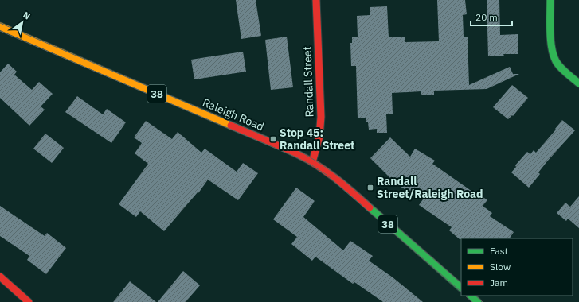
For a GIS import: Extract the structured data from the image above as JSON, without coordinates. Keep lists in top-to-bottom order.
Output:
{
  "streets": {
    "main road": ["Randall Street", "38", "Raleigh Road"]
  },
  "crossings": [
    ["Randall Street", "Raleigh Road"]
  ],
  "places": {
    "transit": ["Stop 45: Randall Street", "Randall Street/Raleigh Road"]
  },
  "legend": ["Fast", "Slow", "Jam"],
  "scale_bar": "20 m",
  "north": "top right"
}
